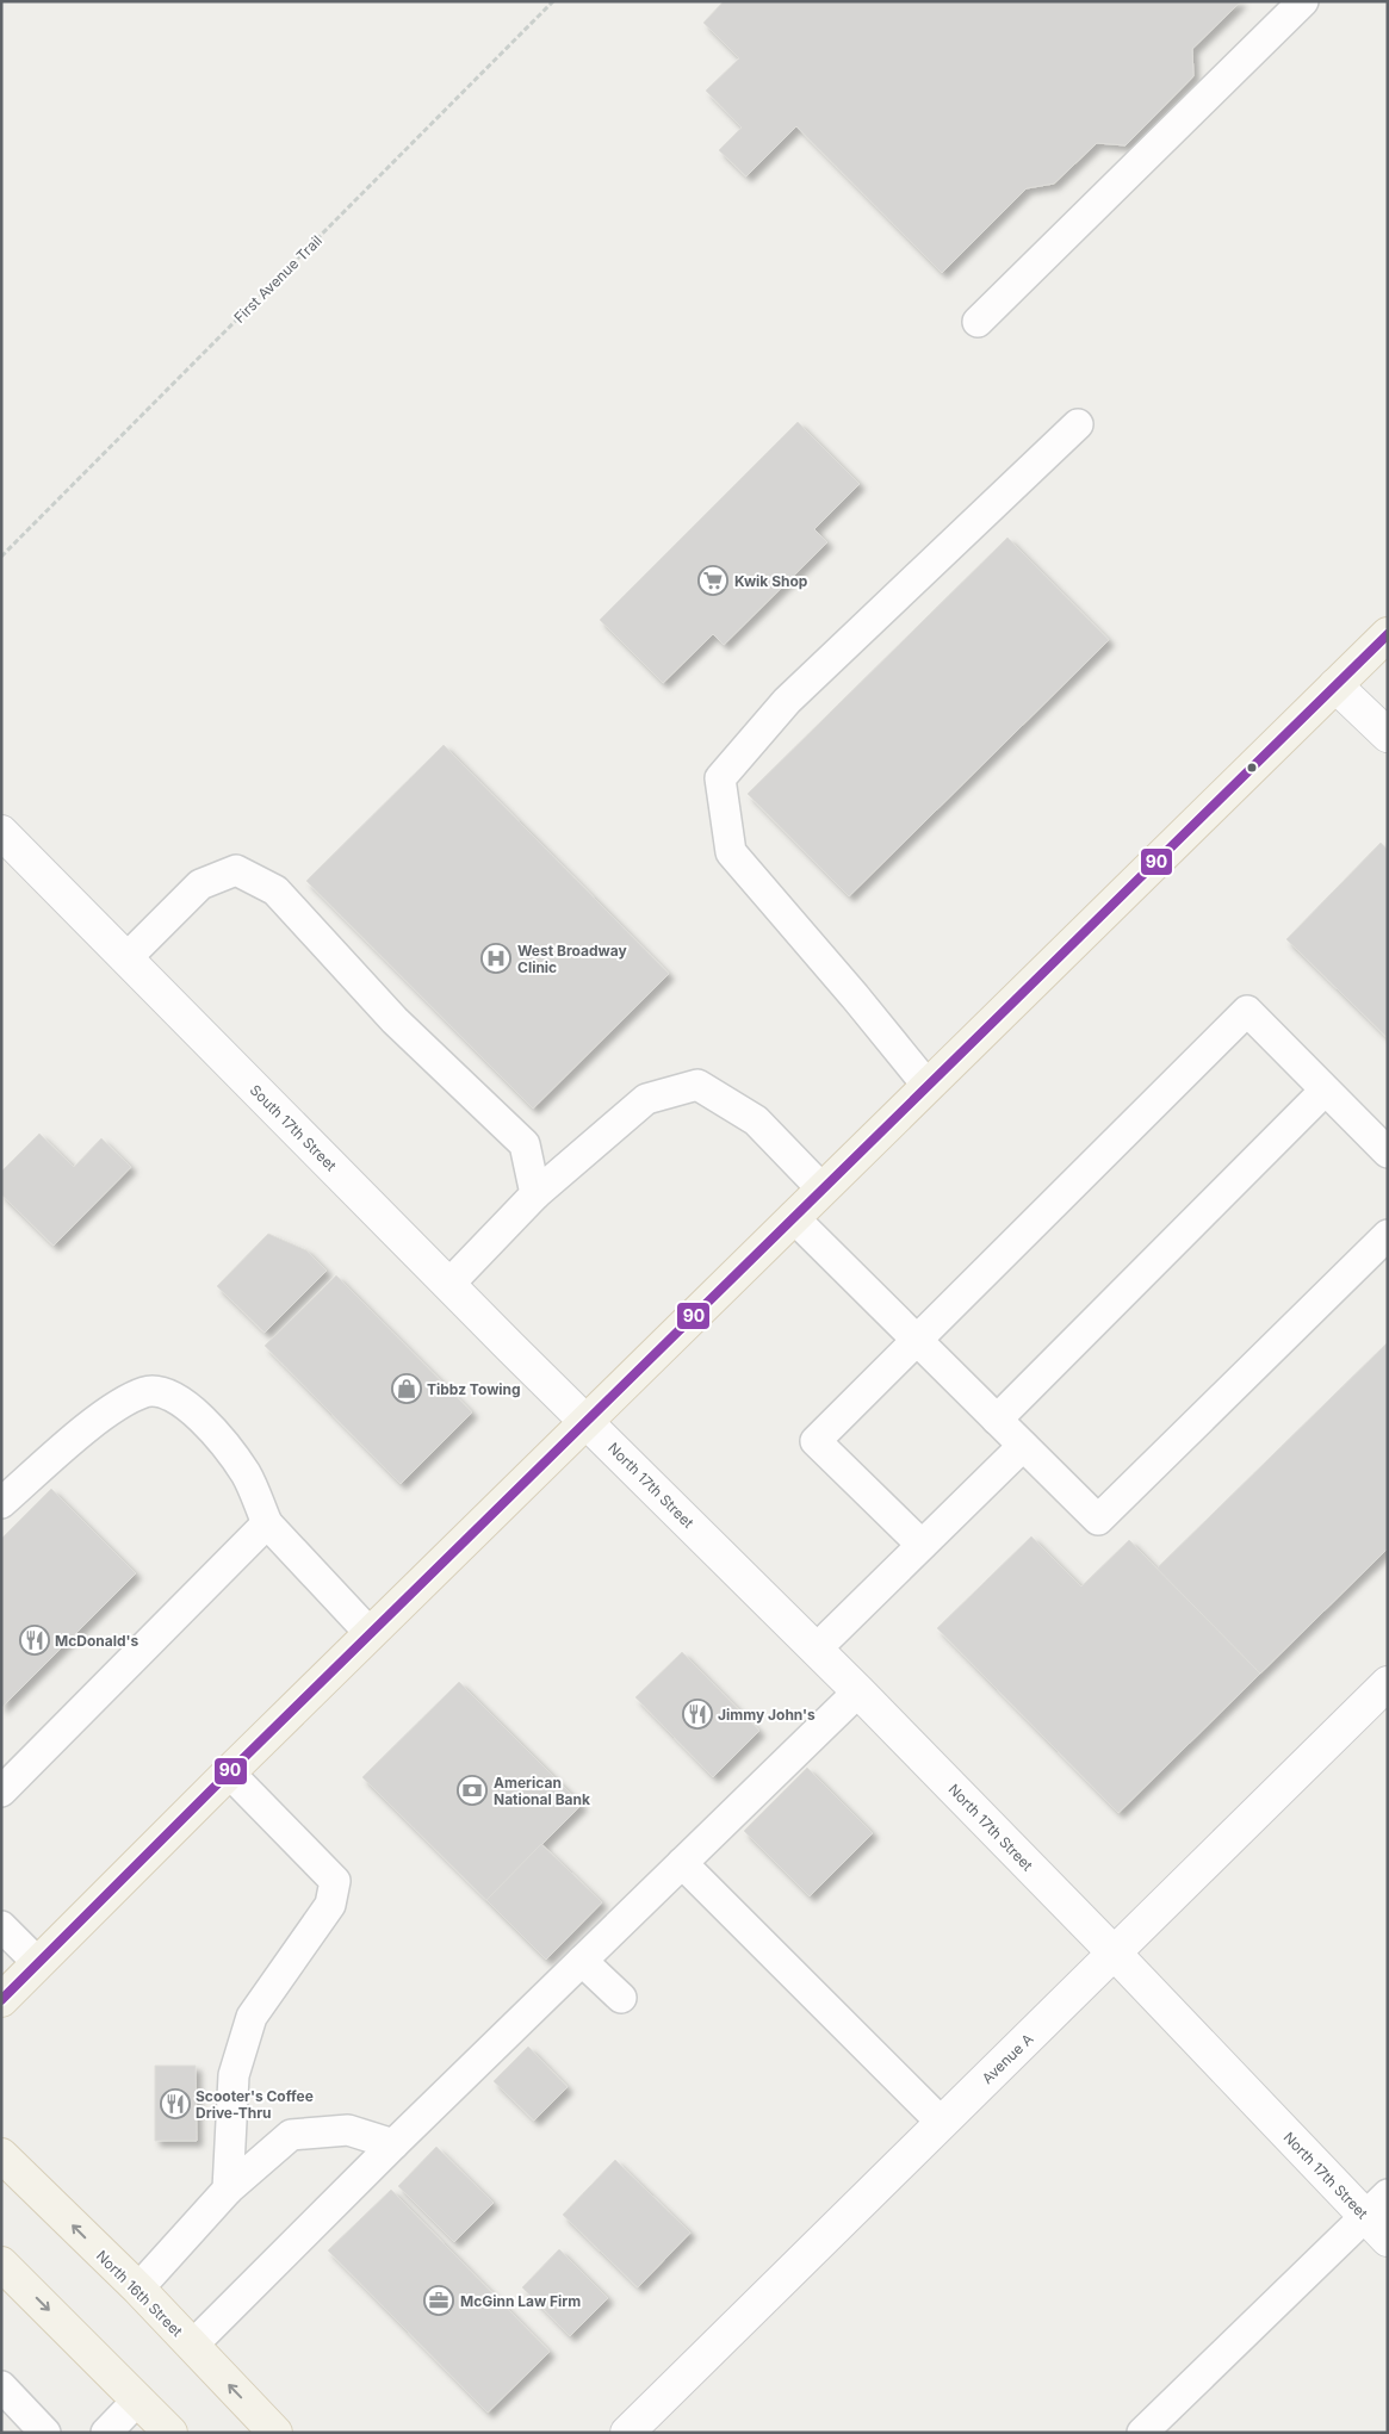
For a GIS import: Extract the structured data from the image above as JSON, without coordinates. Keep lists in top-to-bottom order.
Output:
{
  "streets": {
    "main road": ["North 16th Street"],
    "street": ["South 17th Street", "North 17th Street", "Avenue A"],
    "path": ["First Avenue Trail"]
  },
  "crossings": [
    ["South 17th Street", "North 17th Street"],
    ["North 17th Street", "Avenue A"]
  ],
  "places": {
    "supermarket": ["Kwik Shop"],
    "hospital": ["West Broadway Clinic"],
    "shop": ["Tibbz Towing"],
    "restaurant": ["McDonald's", "Jimmy John's", "Scooter's Coffee Drive-Thru"],
    "bank": ["American National Bank"],
    "office": ["McGinn Law Firm"]
  },
  "lines": ["transit line 90"]
}
